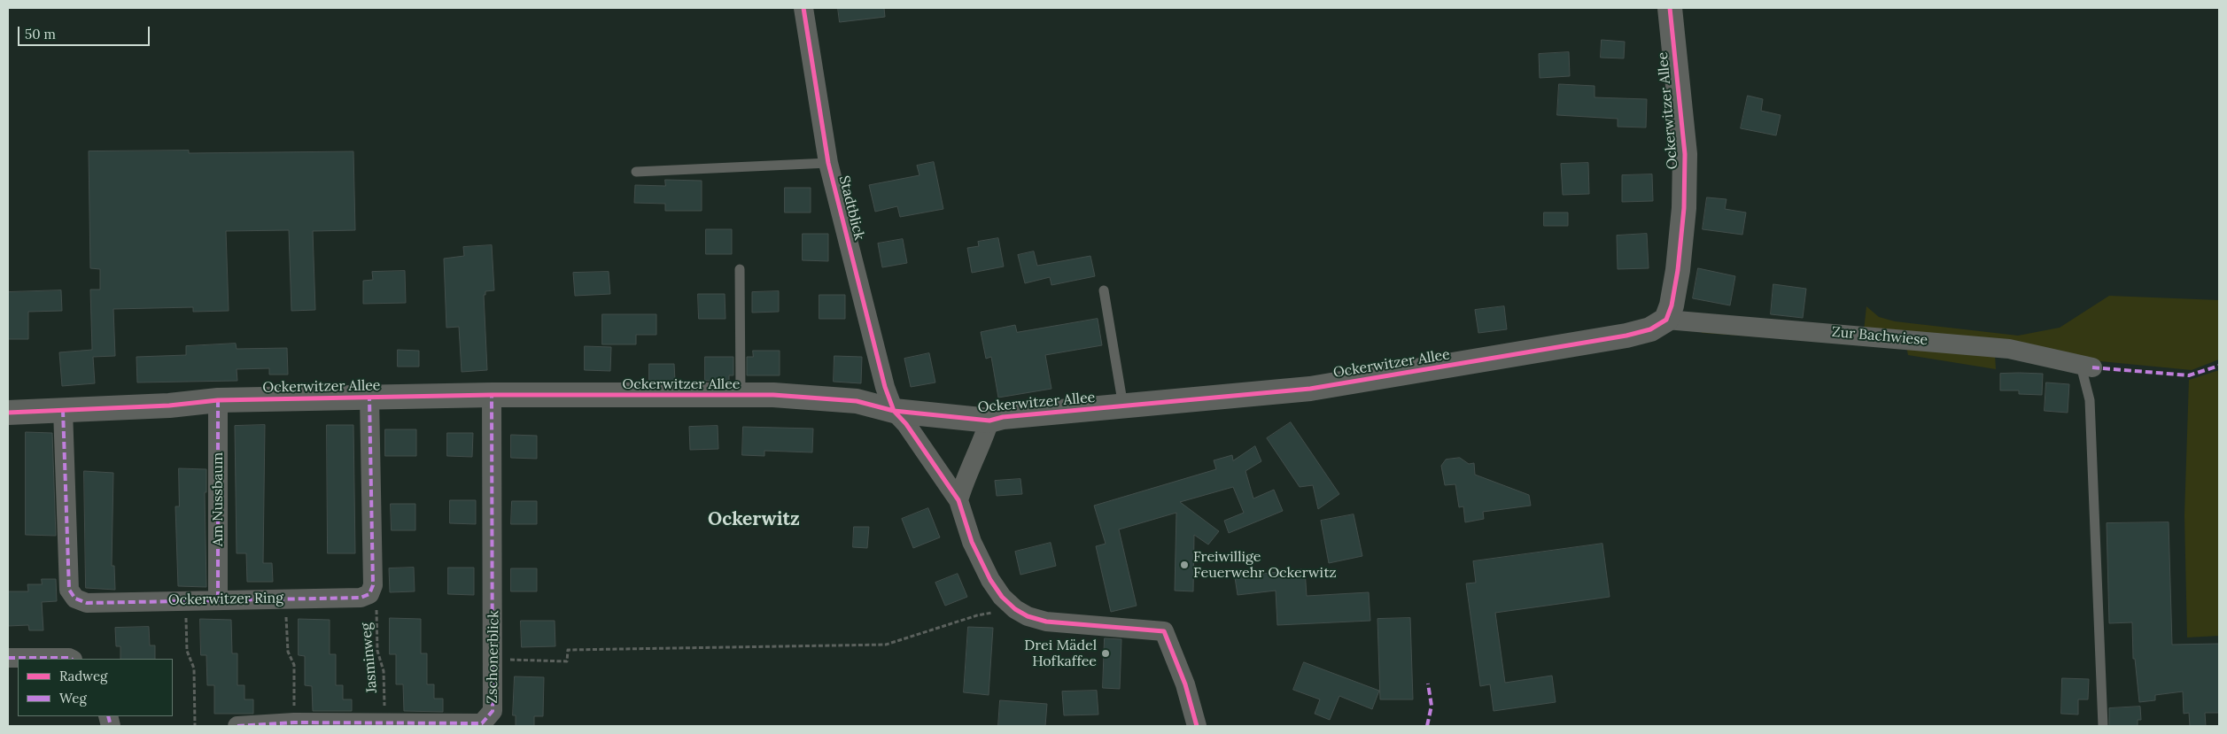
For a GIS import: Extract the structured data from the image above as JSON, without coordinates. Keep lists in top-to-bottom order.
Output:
{
  "streets": {
    "street": [
      "Ockerwitzer Allee",
      "Stadtblick",
      "Zur Bachwiese",
      "Am Nussbaum",
      "Ockerwitzer Ring",
      "Zschonerblick"
    ],
    "path": ["Jasminweg"]
  },
  "crossings": [
    ["Ockerwitzer Allee", "Stadtblick"],
    ["Ockerwitzer Allee", "Zur Bachwiese"],
    ["Ockerwitzer Allee", "Am Nussbaum"],
    ["Ockerwitzer Allee", "Ockerwitzer Ring"],
    ["Ockerwitzer Allee", "Zschonerblick"],
    ["Am Nussbaum", "Ockerwitzer Ring"],
    ["Ockerwitzer Ring", "Jasminweg"],
    ["Zschonerblick", "Jasminweg"]
  ],
  "districts": ["Ockerwitz"],
  "places": ["Freiwillige Feuerwehr Ockerwitz", "Drei Mädel Hofkaffee"],
  "legend": ["Radweg", "Weg"],
  "scale_bar": "50 m"
}
